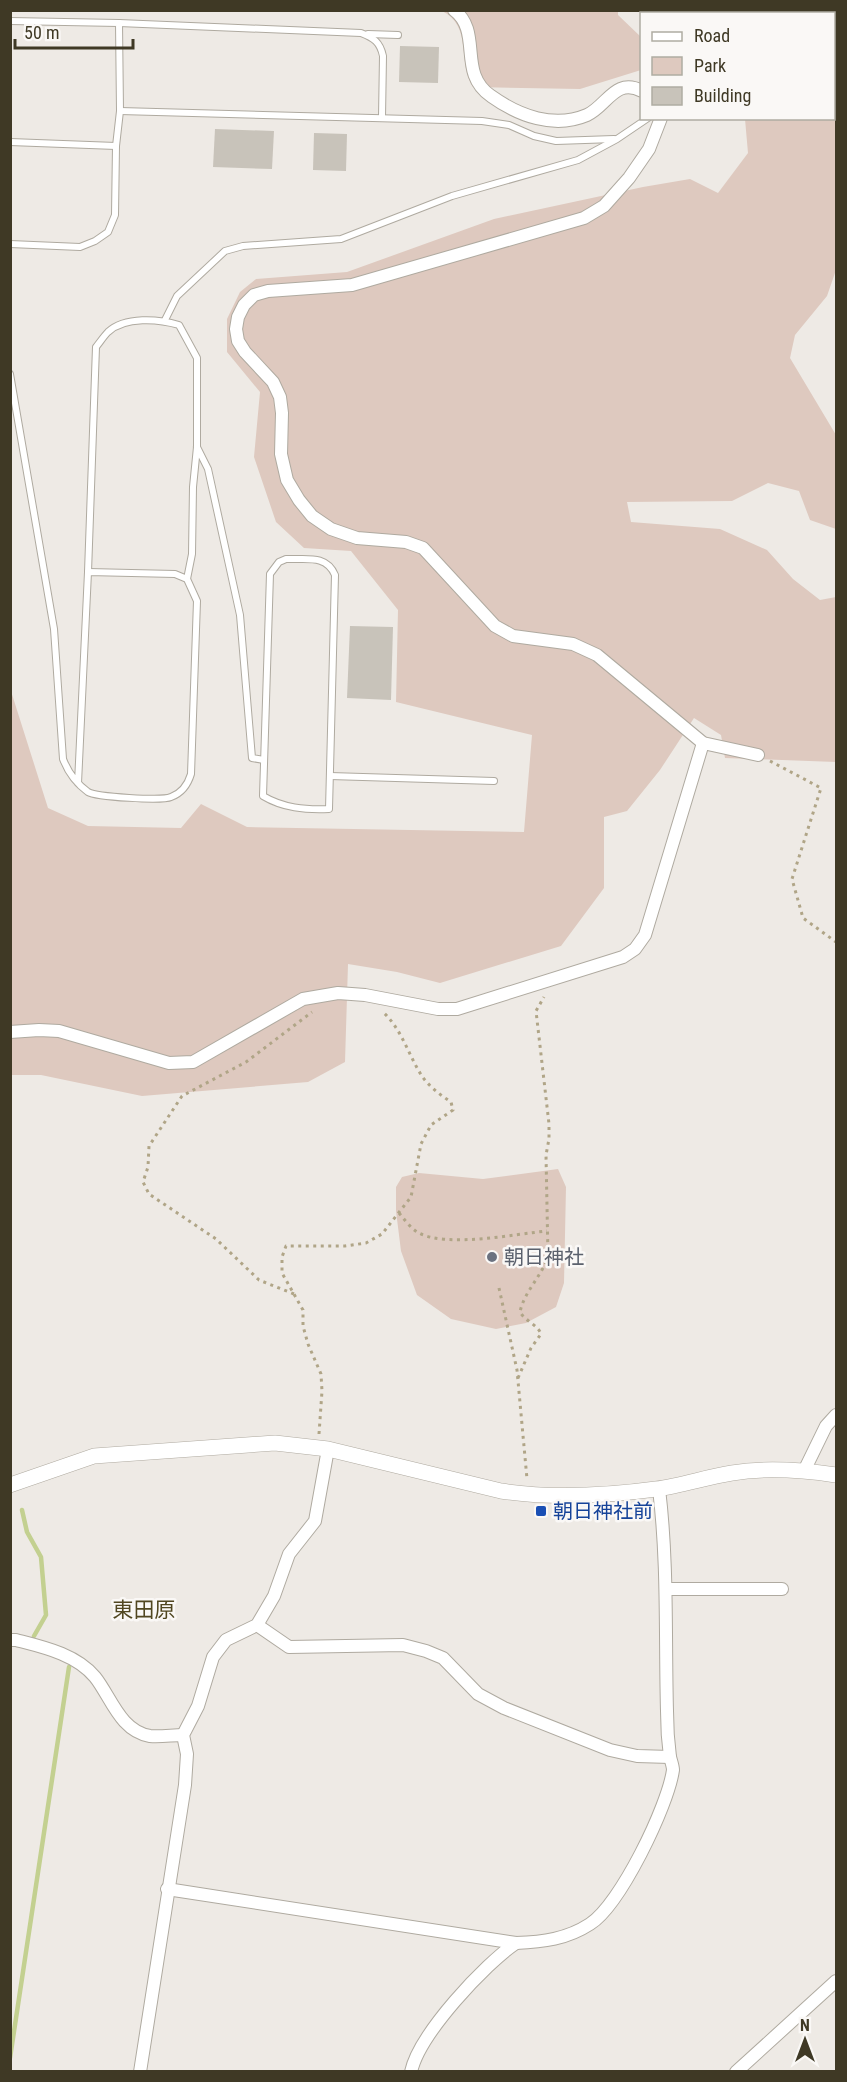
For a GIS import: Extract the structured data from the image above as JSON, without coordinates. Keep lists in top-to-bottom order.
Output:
{
  "districts": ["東田原"],
  "places": {
    "other": ["朝日神社"],
    "transit": ["朝日神社前"]
  },
  "legend": ["Road", "Park", "Building"],
  "scale_bar": "50 m",
  "north": "top"
}
